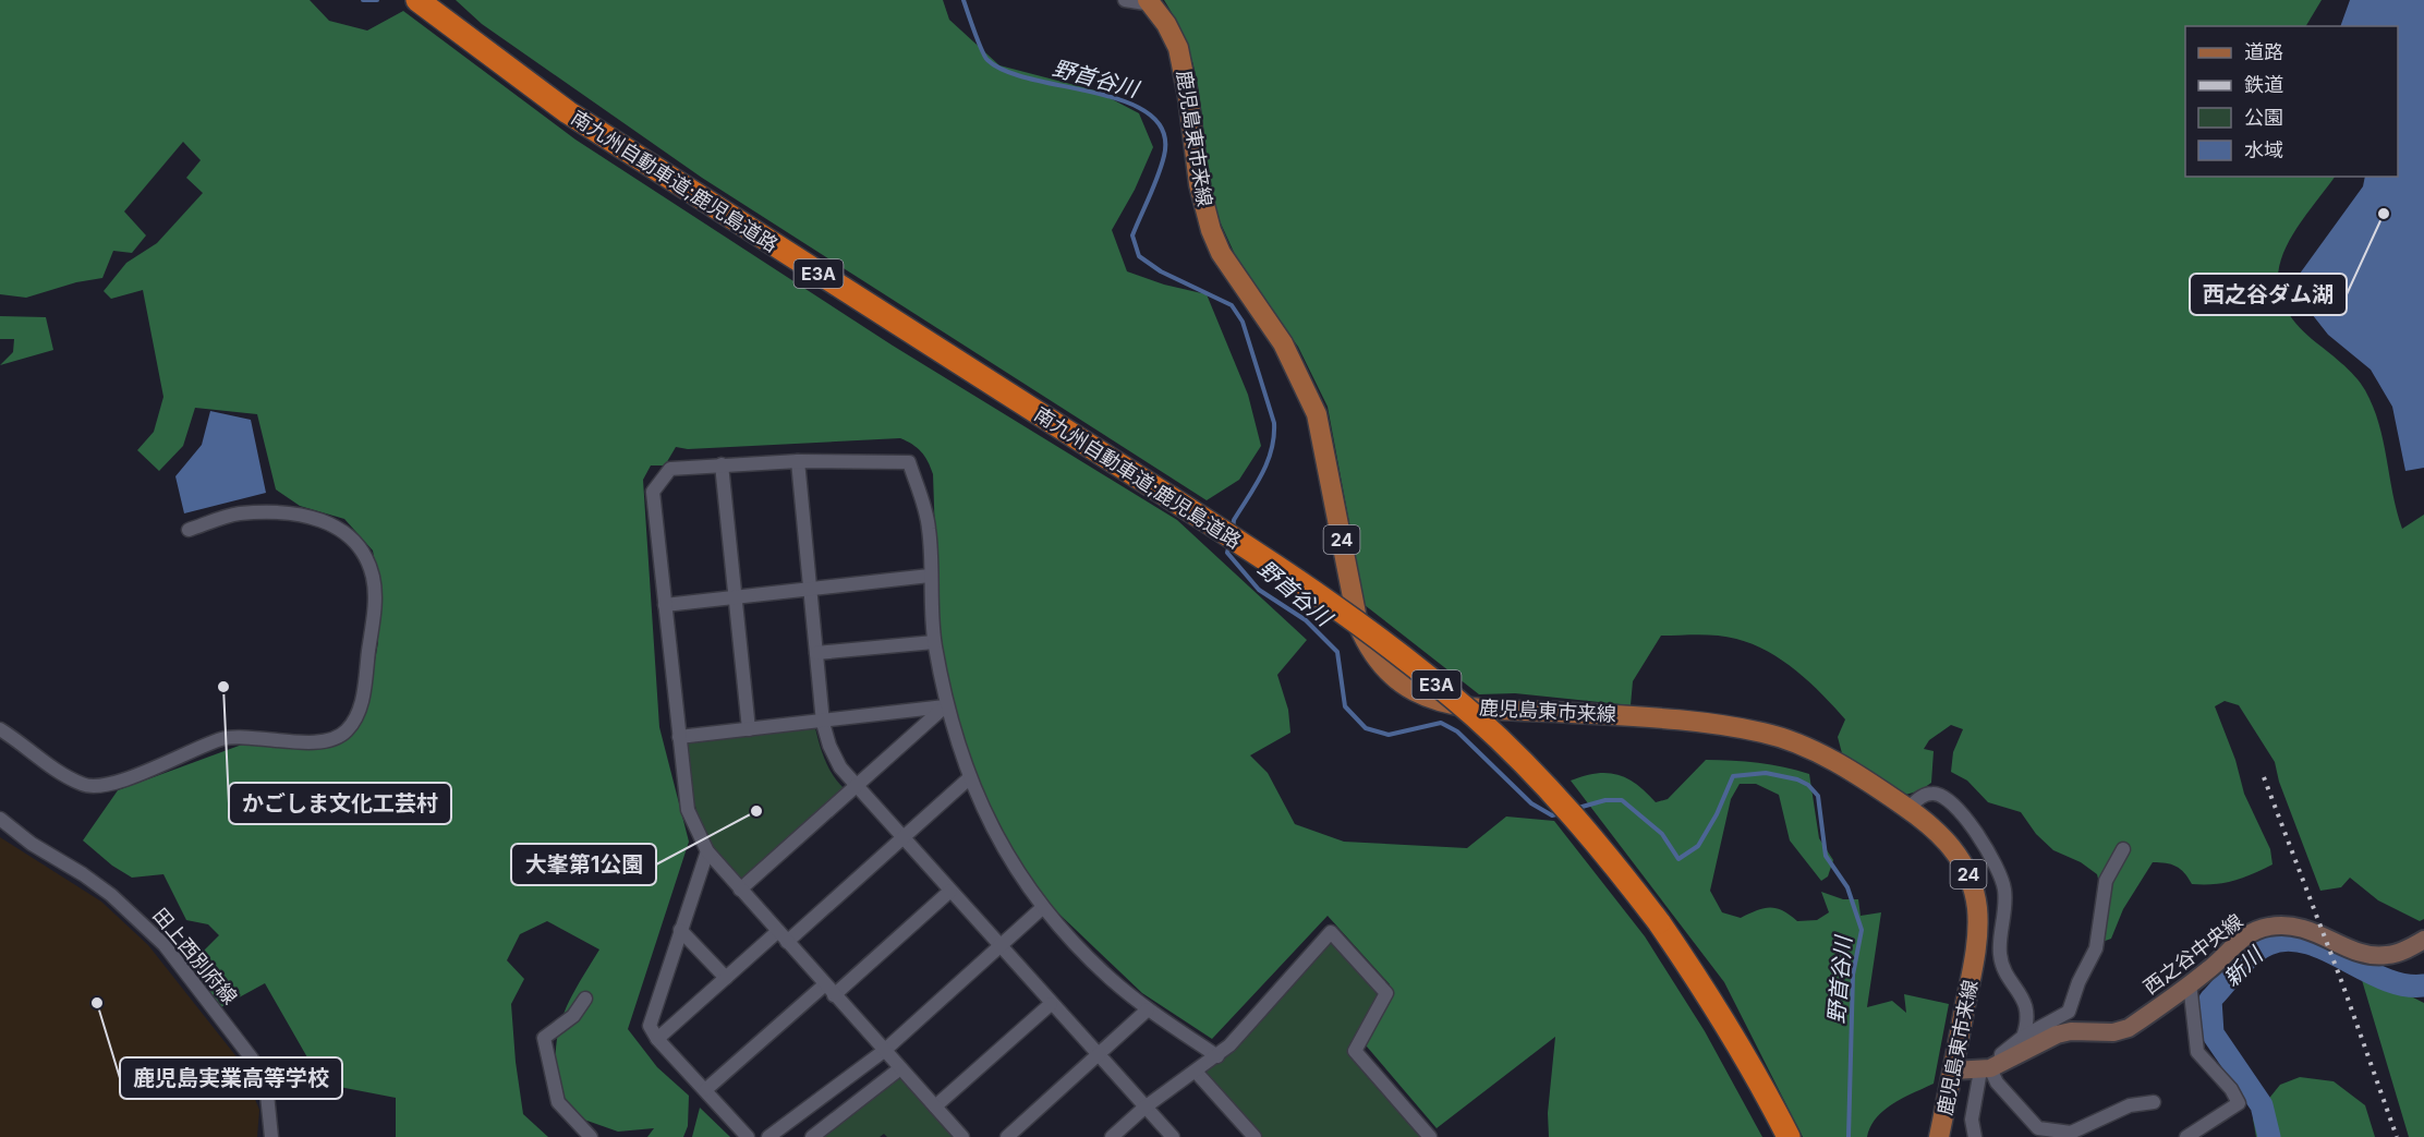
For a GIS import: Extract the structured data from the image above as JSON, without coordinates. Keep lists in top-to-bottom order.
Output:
{
  "streets": {
    "highway": ["南九州自動車道;鹿児島道路", "E3A"],
    "main road": ["鹿児島東市来線", "24"],
    "street": ["西之谷中央線", "田上西別府線"]
  },
  "crossings": [
    ["鹿児島東市来線", "西之谷中央線"]
  ],
  "water": ["野首谷川", "新川"],
  "places": [
    "西之谷ダム湖",
    "かごしま文化工芸村",
    "大峯第1公園",
    "鹿児島実業高等学校"
  ],
  "legend": [
    "道路",
    "鉄道",
    "公園",
    "水域"
  ]
}
